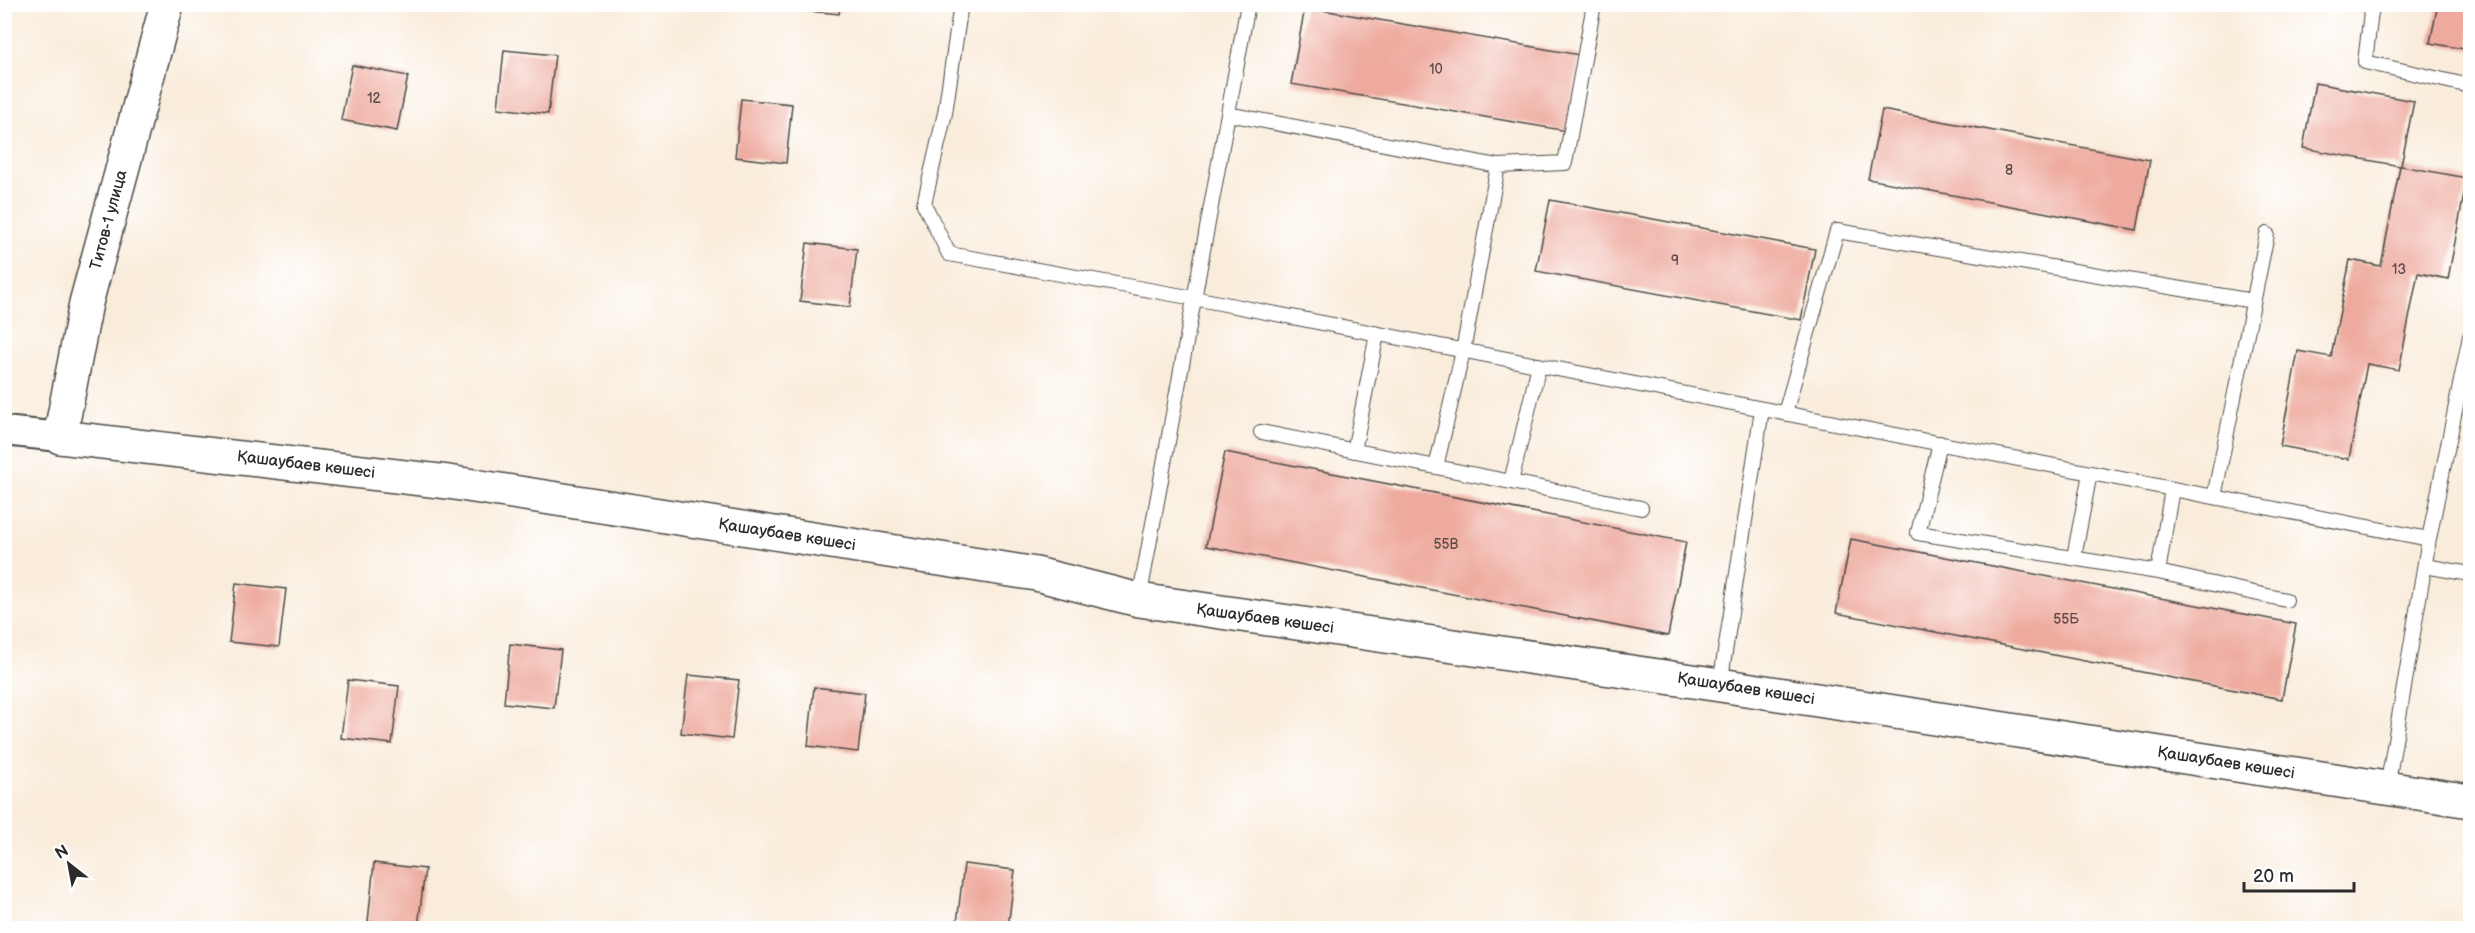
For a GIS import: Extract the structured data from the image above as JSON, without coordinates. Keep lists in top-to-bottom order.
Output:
{
  "streets": {
    "street": ["Титов-1 улица", "Қашаубаев көшесі"]
  },
  "crossings": [
    ["Титов-1 улица", "Қашаубаев көшесі"]
  ],
  "house_numbers": [
    "10",
    "12",
    "8",
    "9",
    "13",
    "55В",
    "55Б"
  ],
  "scale_bar": "20 m",
  "north": "top left"
}
